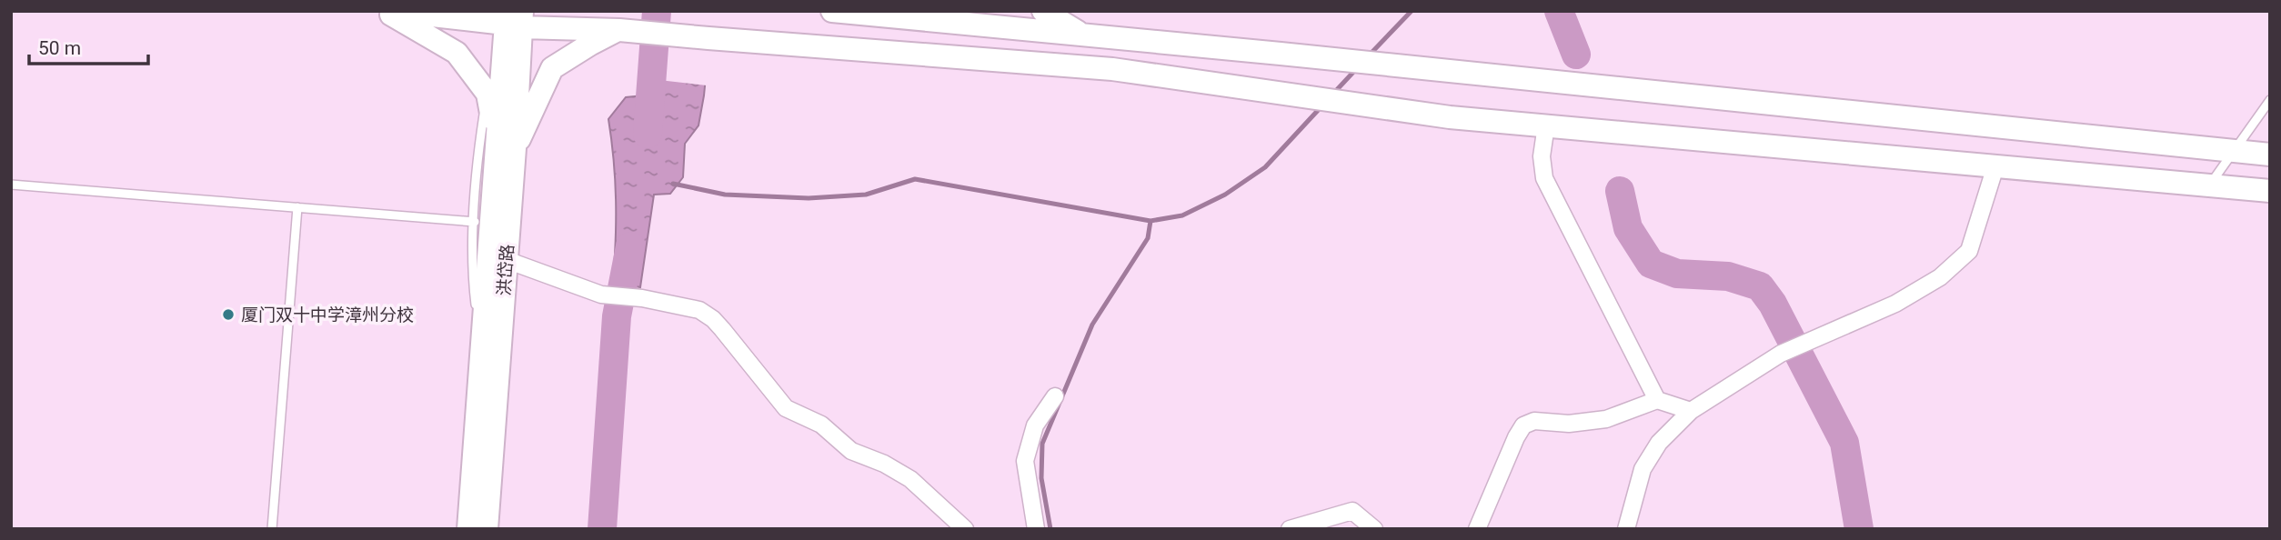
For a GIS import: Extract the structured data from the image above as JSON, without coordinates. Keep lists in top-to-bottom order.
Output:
{
  "streets": {
    "main road": ["洪岱路"]
  },
  "places": ["厦门双十中学漳州分校"],
  "scale_bar": "50 m"
}
